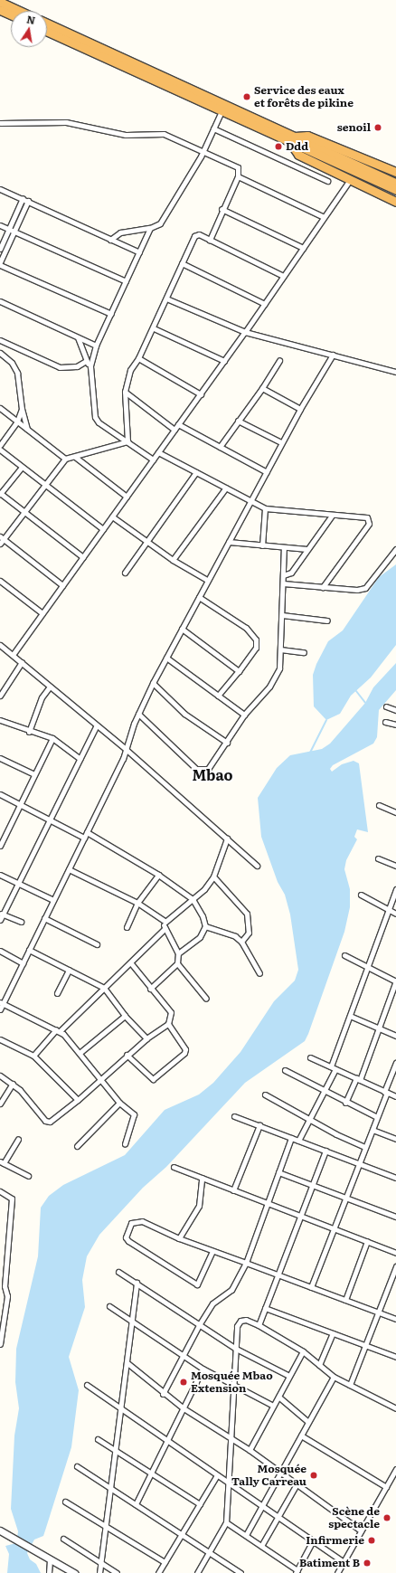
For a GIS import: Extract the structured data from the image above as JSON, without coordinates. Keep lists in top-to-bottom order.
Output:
{
  "districts": ["Mbao"],
  "places": [
    "Service des eaux et forêts de pikine",
    "senoil",
    "Ddd",
    "Mosquée Mbao Extension",
    "Mosquée Tally Carreau",
    "Scène de spectacle",
    "Infirmerie",
    "Batiment B"
  ],
  "north": "top"
}
